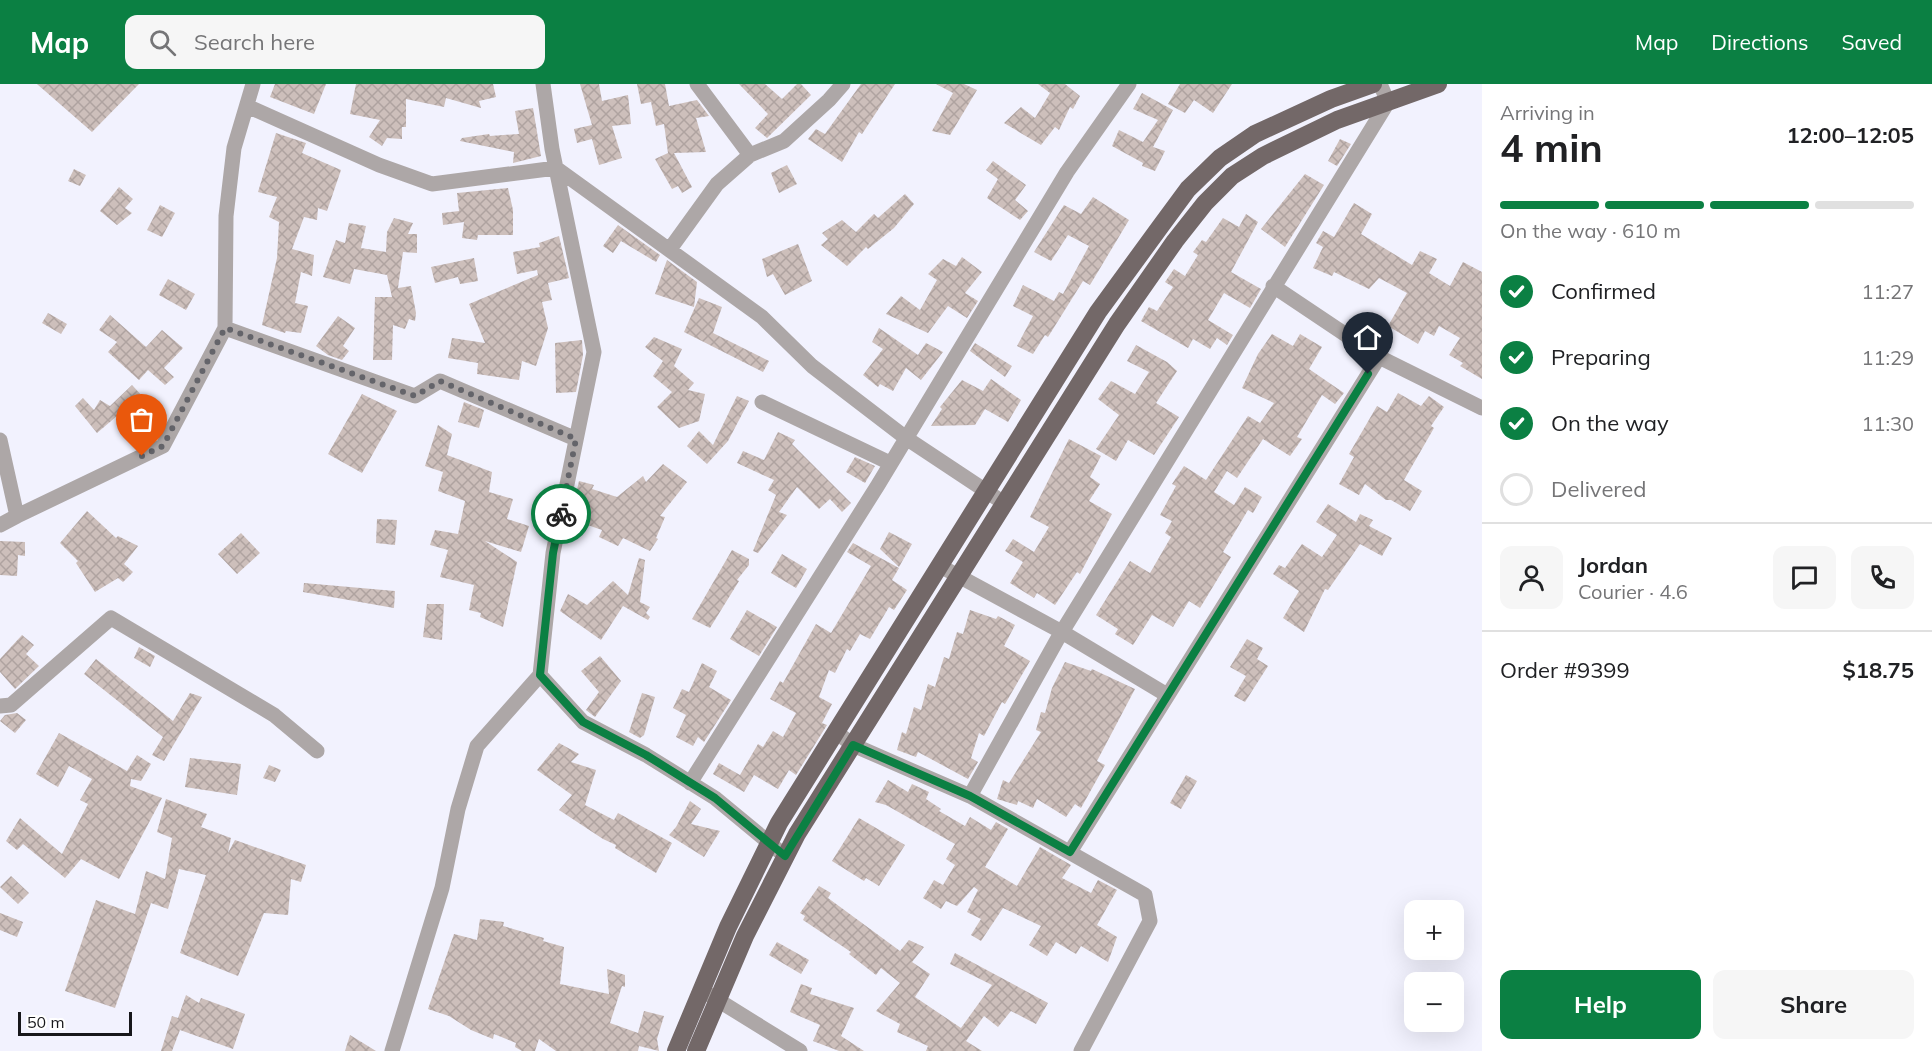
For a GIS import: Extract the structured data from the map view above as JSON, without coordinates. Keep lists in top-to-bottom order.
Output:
{
  "scale_bar": "50 m",
  "page": {
    "header": "Map",
    "search": "Search here",
    "nav": ["Map", "Directions", "Saved"],
    "heading": ["4 min", "Arriving in", "12:00–12:05"],
    "panel": [
      "Jordan",
      "Courier · 4.6",
      "Order #9399",
      "$18.75"
    ],
    "bar": "On the way · 610 m",
    "list": [
      ["Confirmed", "11:27"],
      ["Preparing", "11:29"],
      ["On the way", "11:30"],
      "Delivered"
    ],
    "map_buttons": ["+", "−"],
    "buttons": ["Help", "Share"],
    "scale": "50 m"
  }
}
